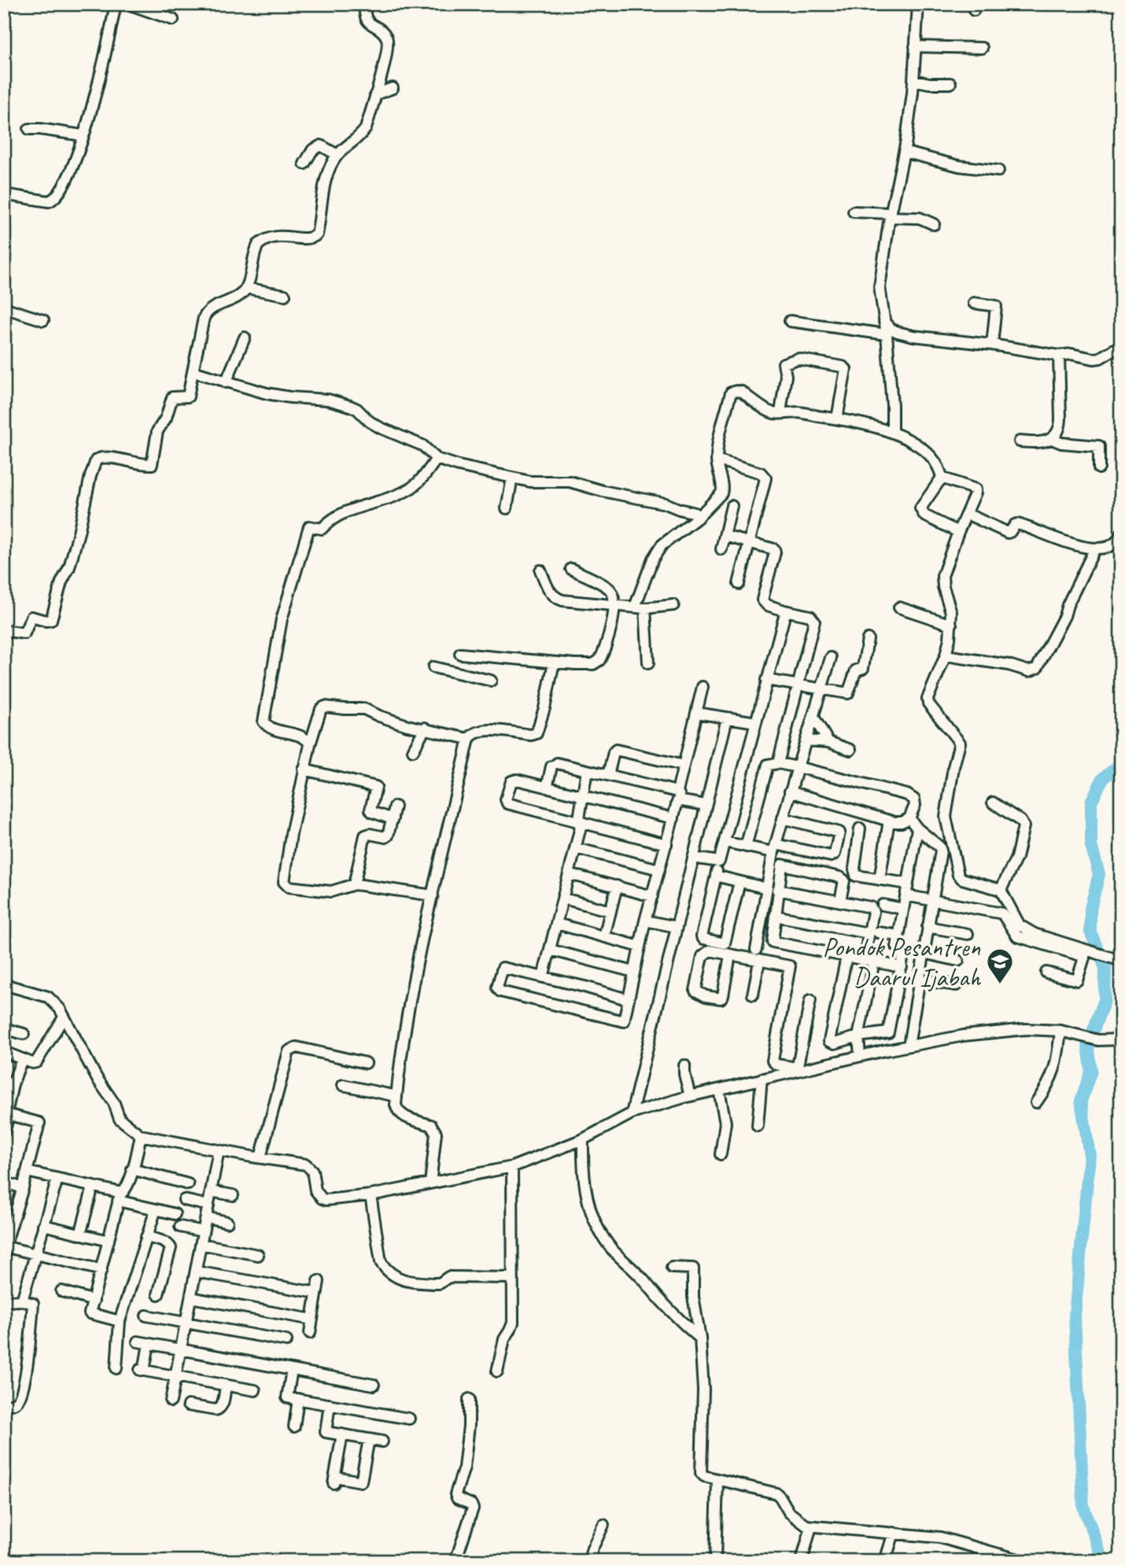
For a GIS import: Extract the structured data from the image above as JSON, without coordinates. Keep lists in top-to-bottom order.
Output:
{
  "places": {
    "school or university": ["Pondok Pesantren Daarul Ijabah"]
  }
}
